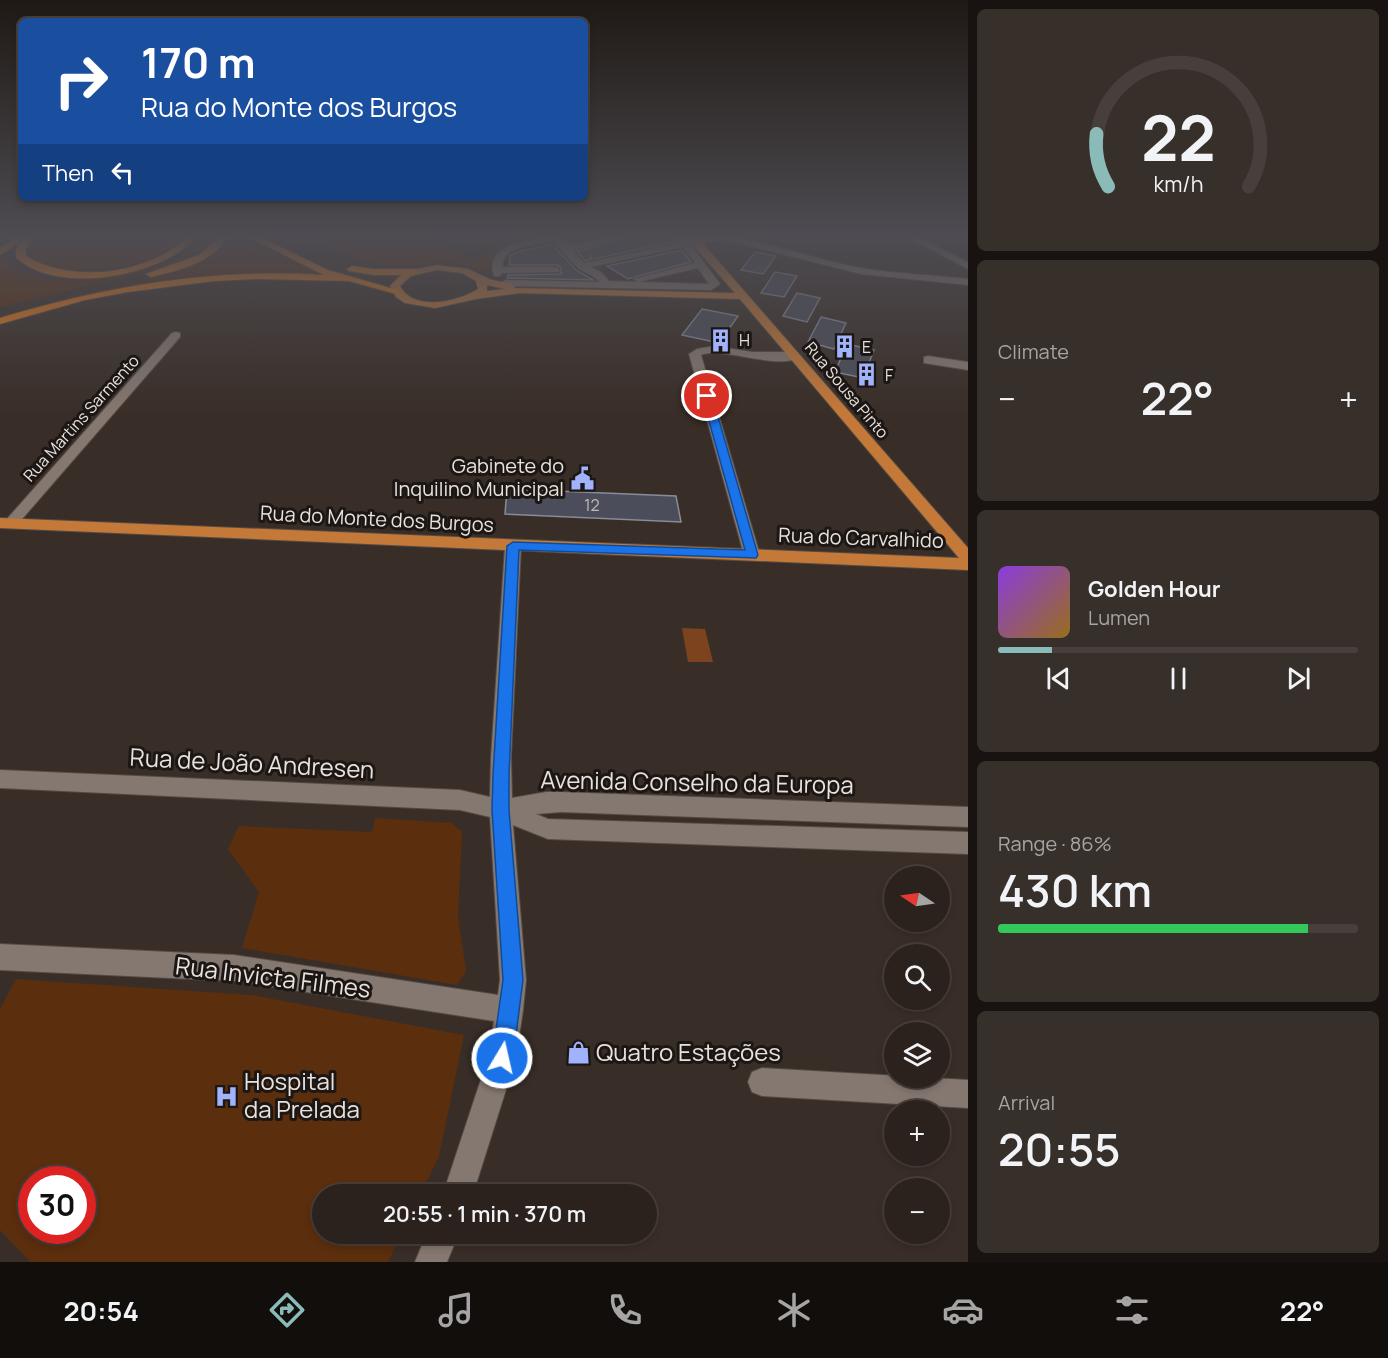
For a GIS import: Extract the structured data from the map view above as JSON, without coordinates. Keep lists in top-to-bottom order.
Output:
{
  "streets": {
    "main road": ["Rua Sousa Pinto", "Rua do Monte dos Burgos", "Rua do Carvalhido"],
    "street": [
      "Rua Martins Sarmento",
      "Rua de João Andresen",
      "Avenida Conselho da Europa",
      "Rua Invicta Filmes"
    ]
  },
  "crossings": [
    ["Rua Martins Sarmento", "Rua do Monte dos Burgos"],
    ["Rua do Monte dos Burgos", "Rua do Carvalhido"],
    ["Rua de João Andresen", "Avenida Conselho da Europa"]
  ],
  "places": {
    "building": ["H", "E", "F"],
    "public building": ["Gabinete do Inquilino Municipal"],
    "shop": ["Quatro Estações"],
    "hospital": ["Hospital da Prelada"]
  },
  "house_numbers": ["12"],
  "north": "left",
  "page": {
    "turn": ["170 m", "Rua do Monte dos Burgos"],
    "then": "Then",
    "tile": [
      "Climate",
      ["Range · 86%", "430 km"],
      ["Arrival", "20:55"]
    ],
    "heat": ["−", "22°", "+"],
    "song": ["Golden Hour", "Lumen"],
    "map_buttons": ["+", "−"],
    "limit": "30",
    "trip": "20:55 · 1 min · 370 m",
    "tabs": ["20:54", "22°"],
    "gauge": ["22", "km/h"]
  }
}
